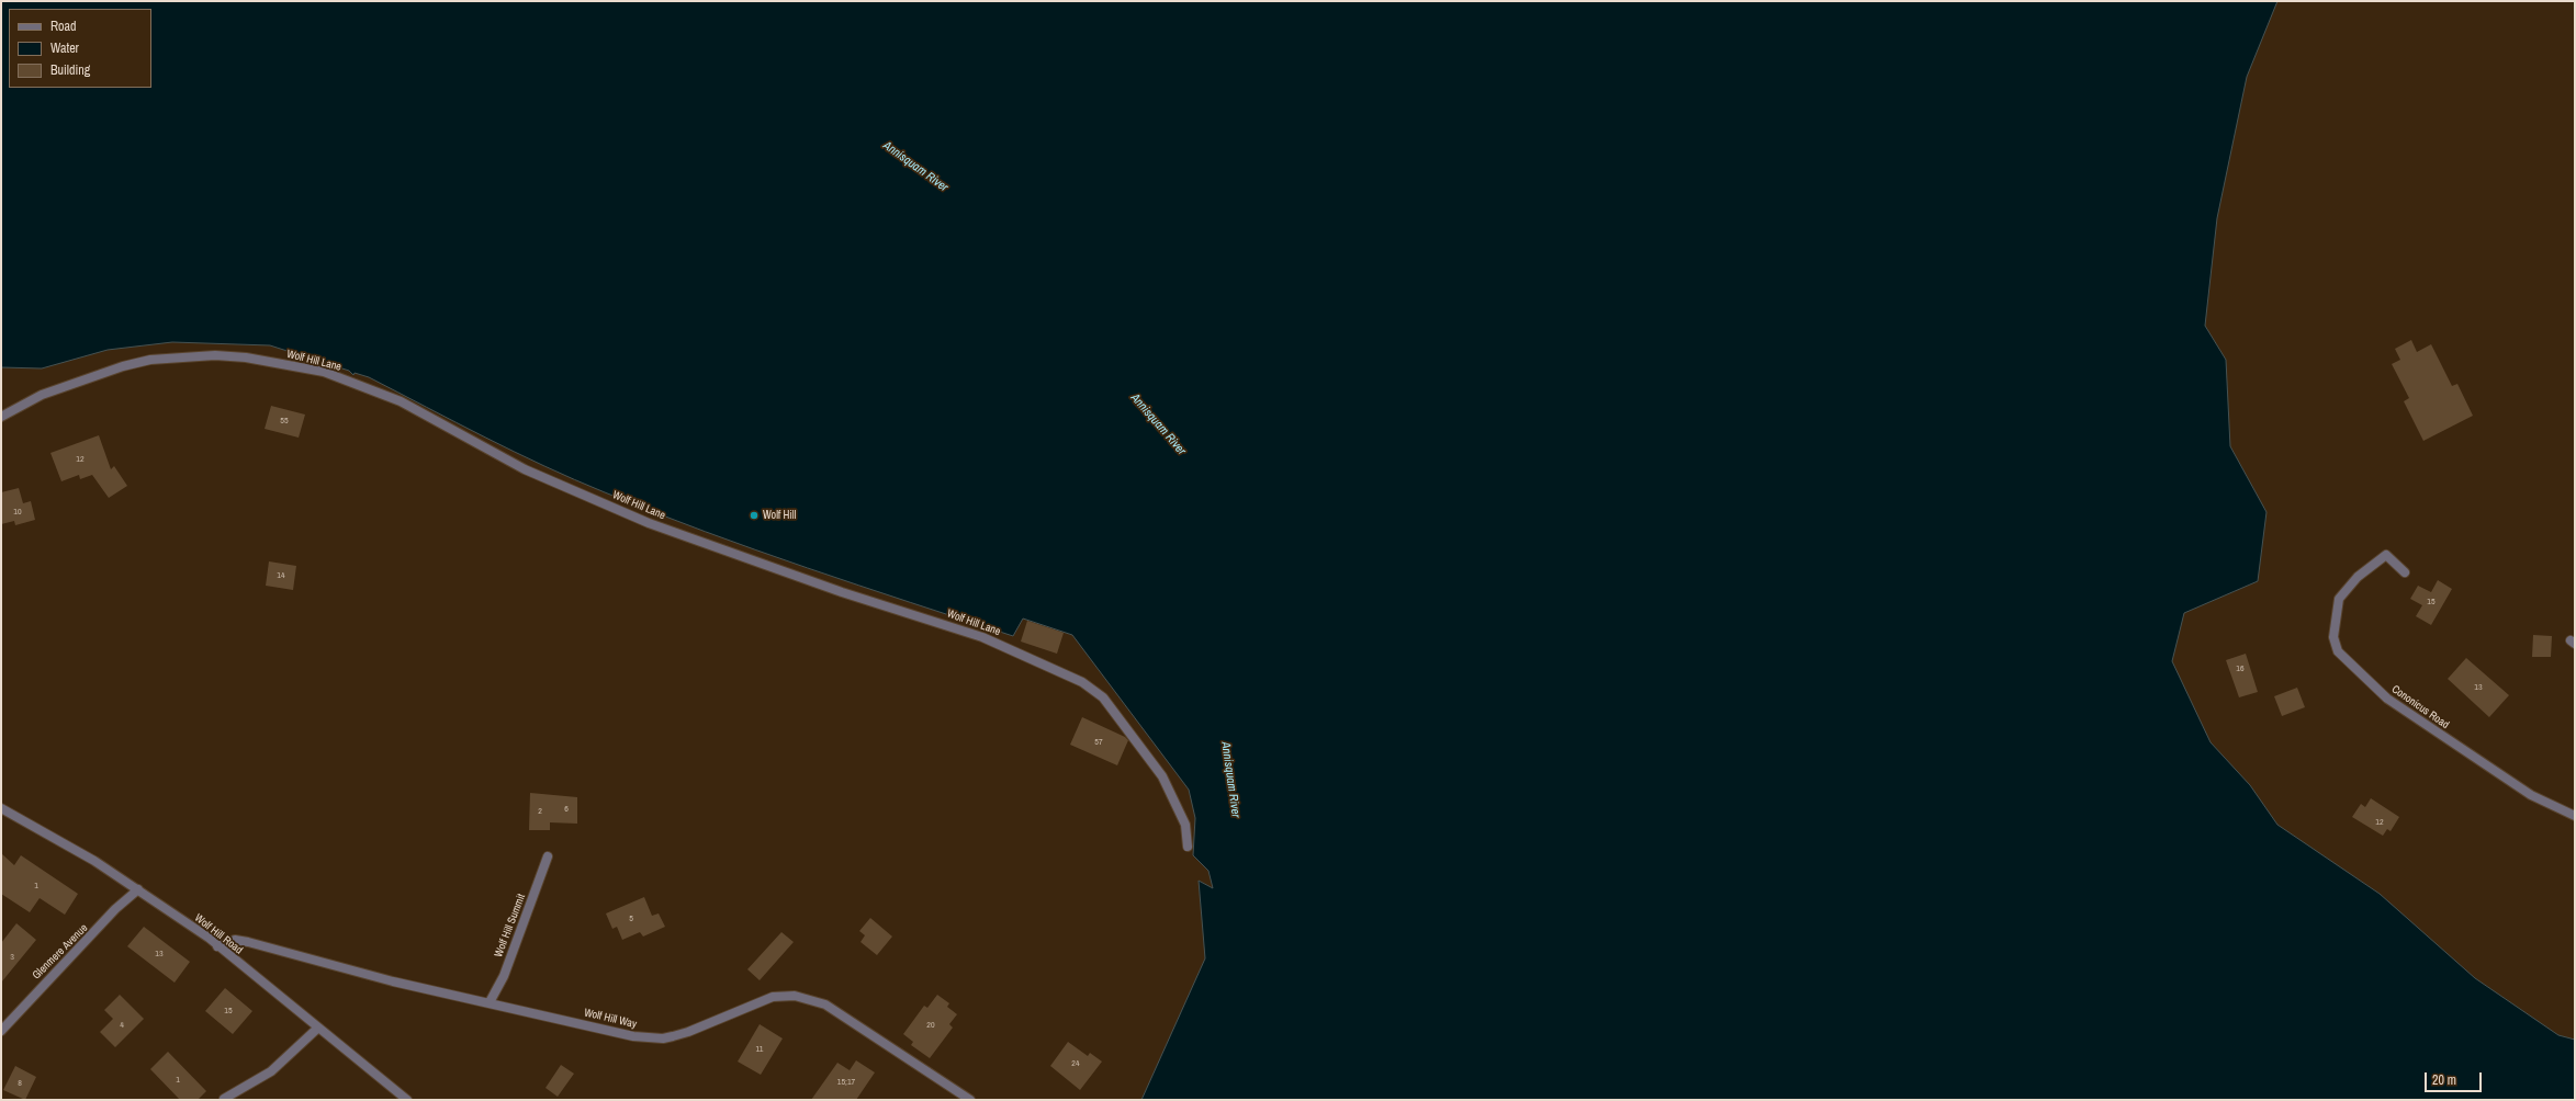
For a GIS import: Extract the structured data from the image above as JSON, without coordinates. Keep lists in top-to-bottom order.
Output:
{
  "streets": {
    "street": [
      "Wolf Hill Lane",
      "Cononicus Road",
      "Wolf Hill Summit",
      "Wolf Hill Road",
      "Glenmere Avenue",
      "Wolf Hill Way"
    ]
  },
  "crossings": [
    ["Wolf Hill Summit", "Wolf Hill Way"],
    ["Wolf Hill Road", "Glenmere Avenue"],
    ["Wolf Hill Road", "Wolf Hill Way"]
  ],
  "water": ["Annisquam River"],
  "places": ["Wolf Hill"],
  "house_numbers": [
    "55",
    "12",
    "10",
    "14",
    "15",
    "16",
    "13",
    "57",
    "6",
    "2",
    "12",
    "1",
    "5",
    "13",
    "3",
    "15",
    "4",
    "20",
    "11",
    "24",
    "1",
    "15;17",
    "8"
  ],
  "legend": ["Road", "Water", "Building"],
  "scale_bar": "20 m"
}
